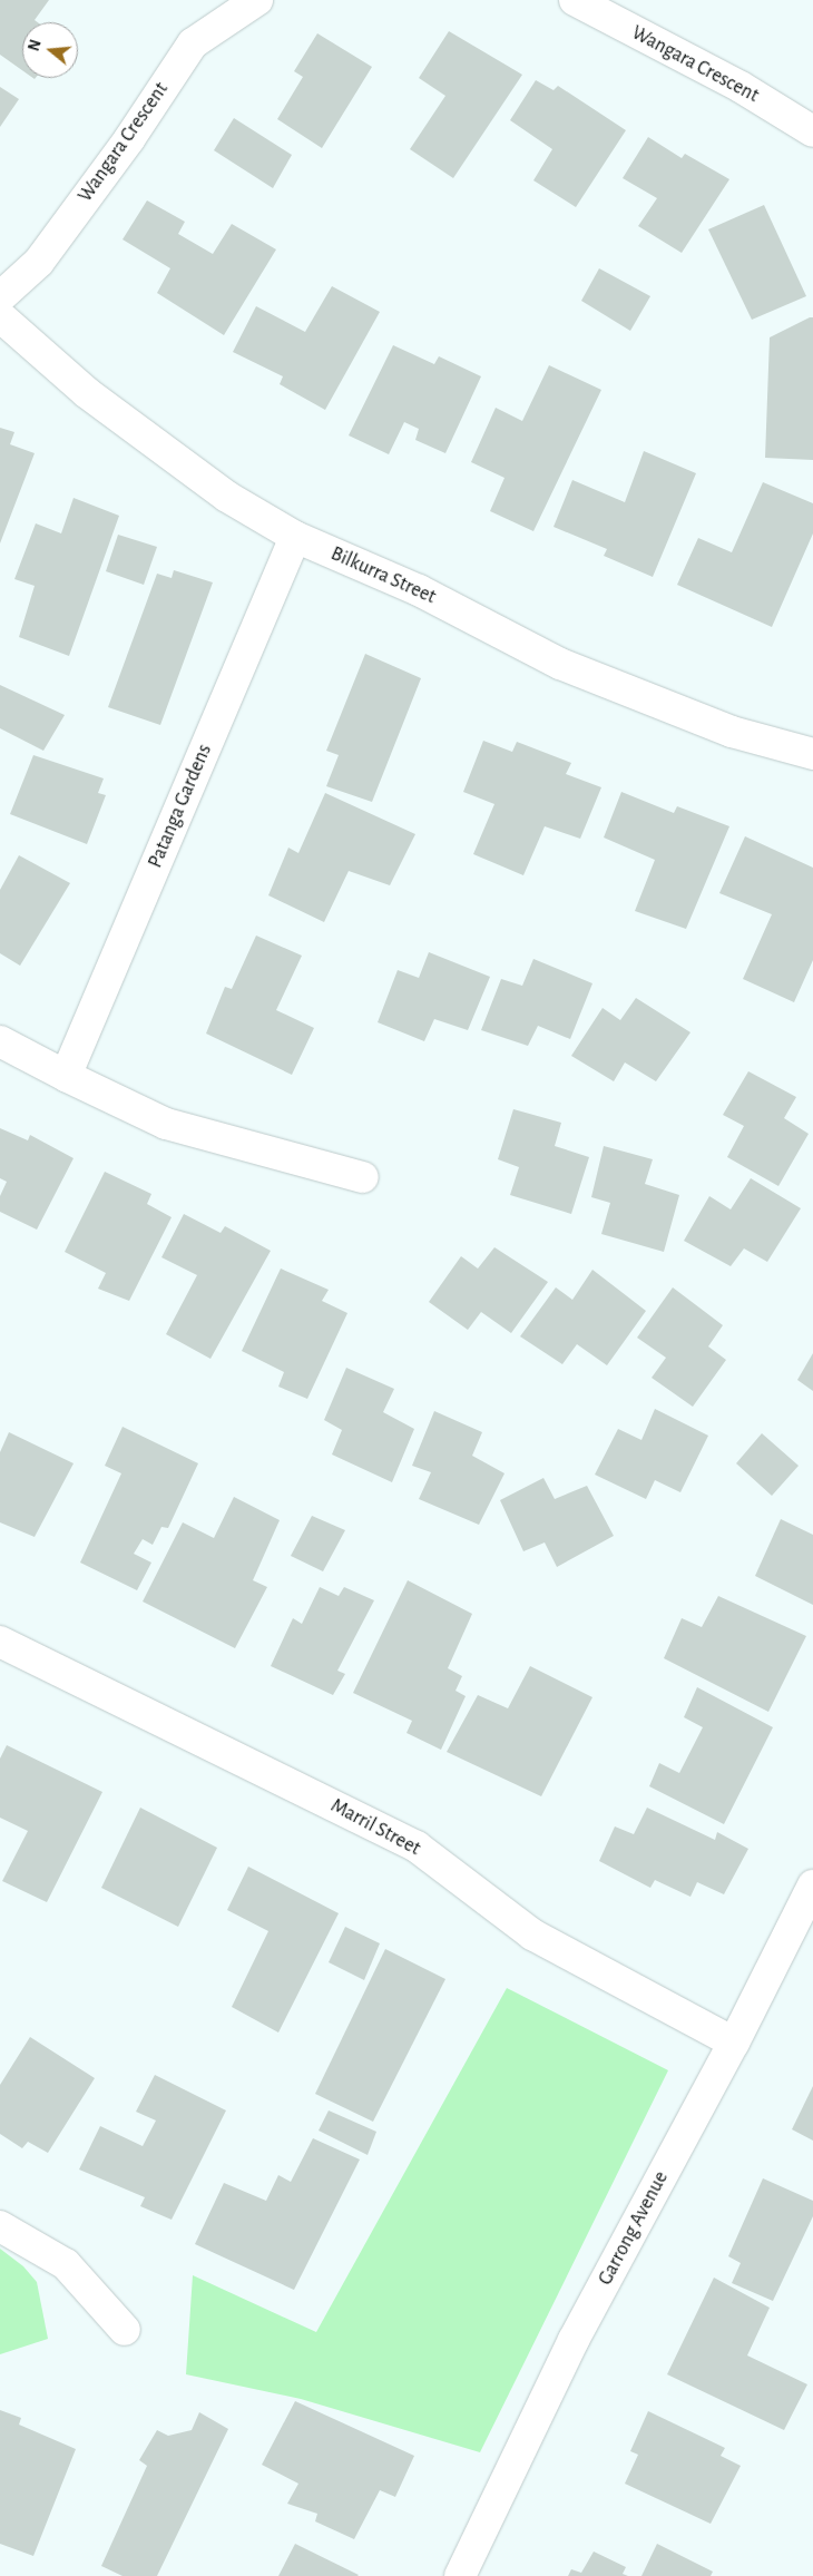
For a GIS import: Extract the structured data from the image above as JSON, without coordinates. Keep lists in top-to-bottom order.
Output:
{
  "streets": {
    "street": [
      "Wangara Crescent",
      "Bilkurra Street",
      "Patanga Gardens",
      "Marril Street",
      "Garrong Avenue"
    ]
  },
  "crossings": [
    ["Bilkurra Street", "Patanga Gardens"],
    ["Marril Street", "Garrong Avenue"]
  ],
  "north": "left"
}
